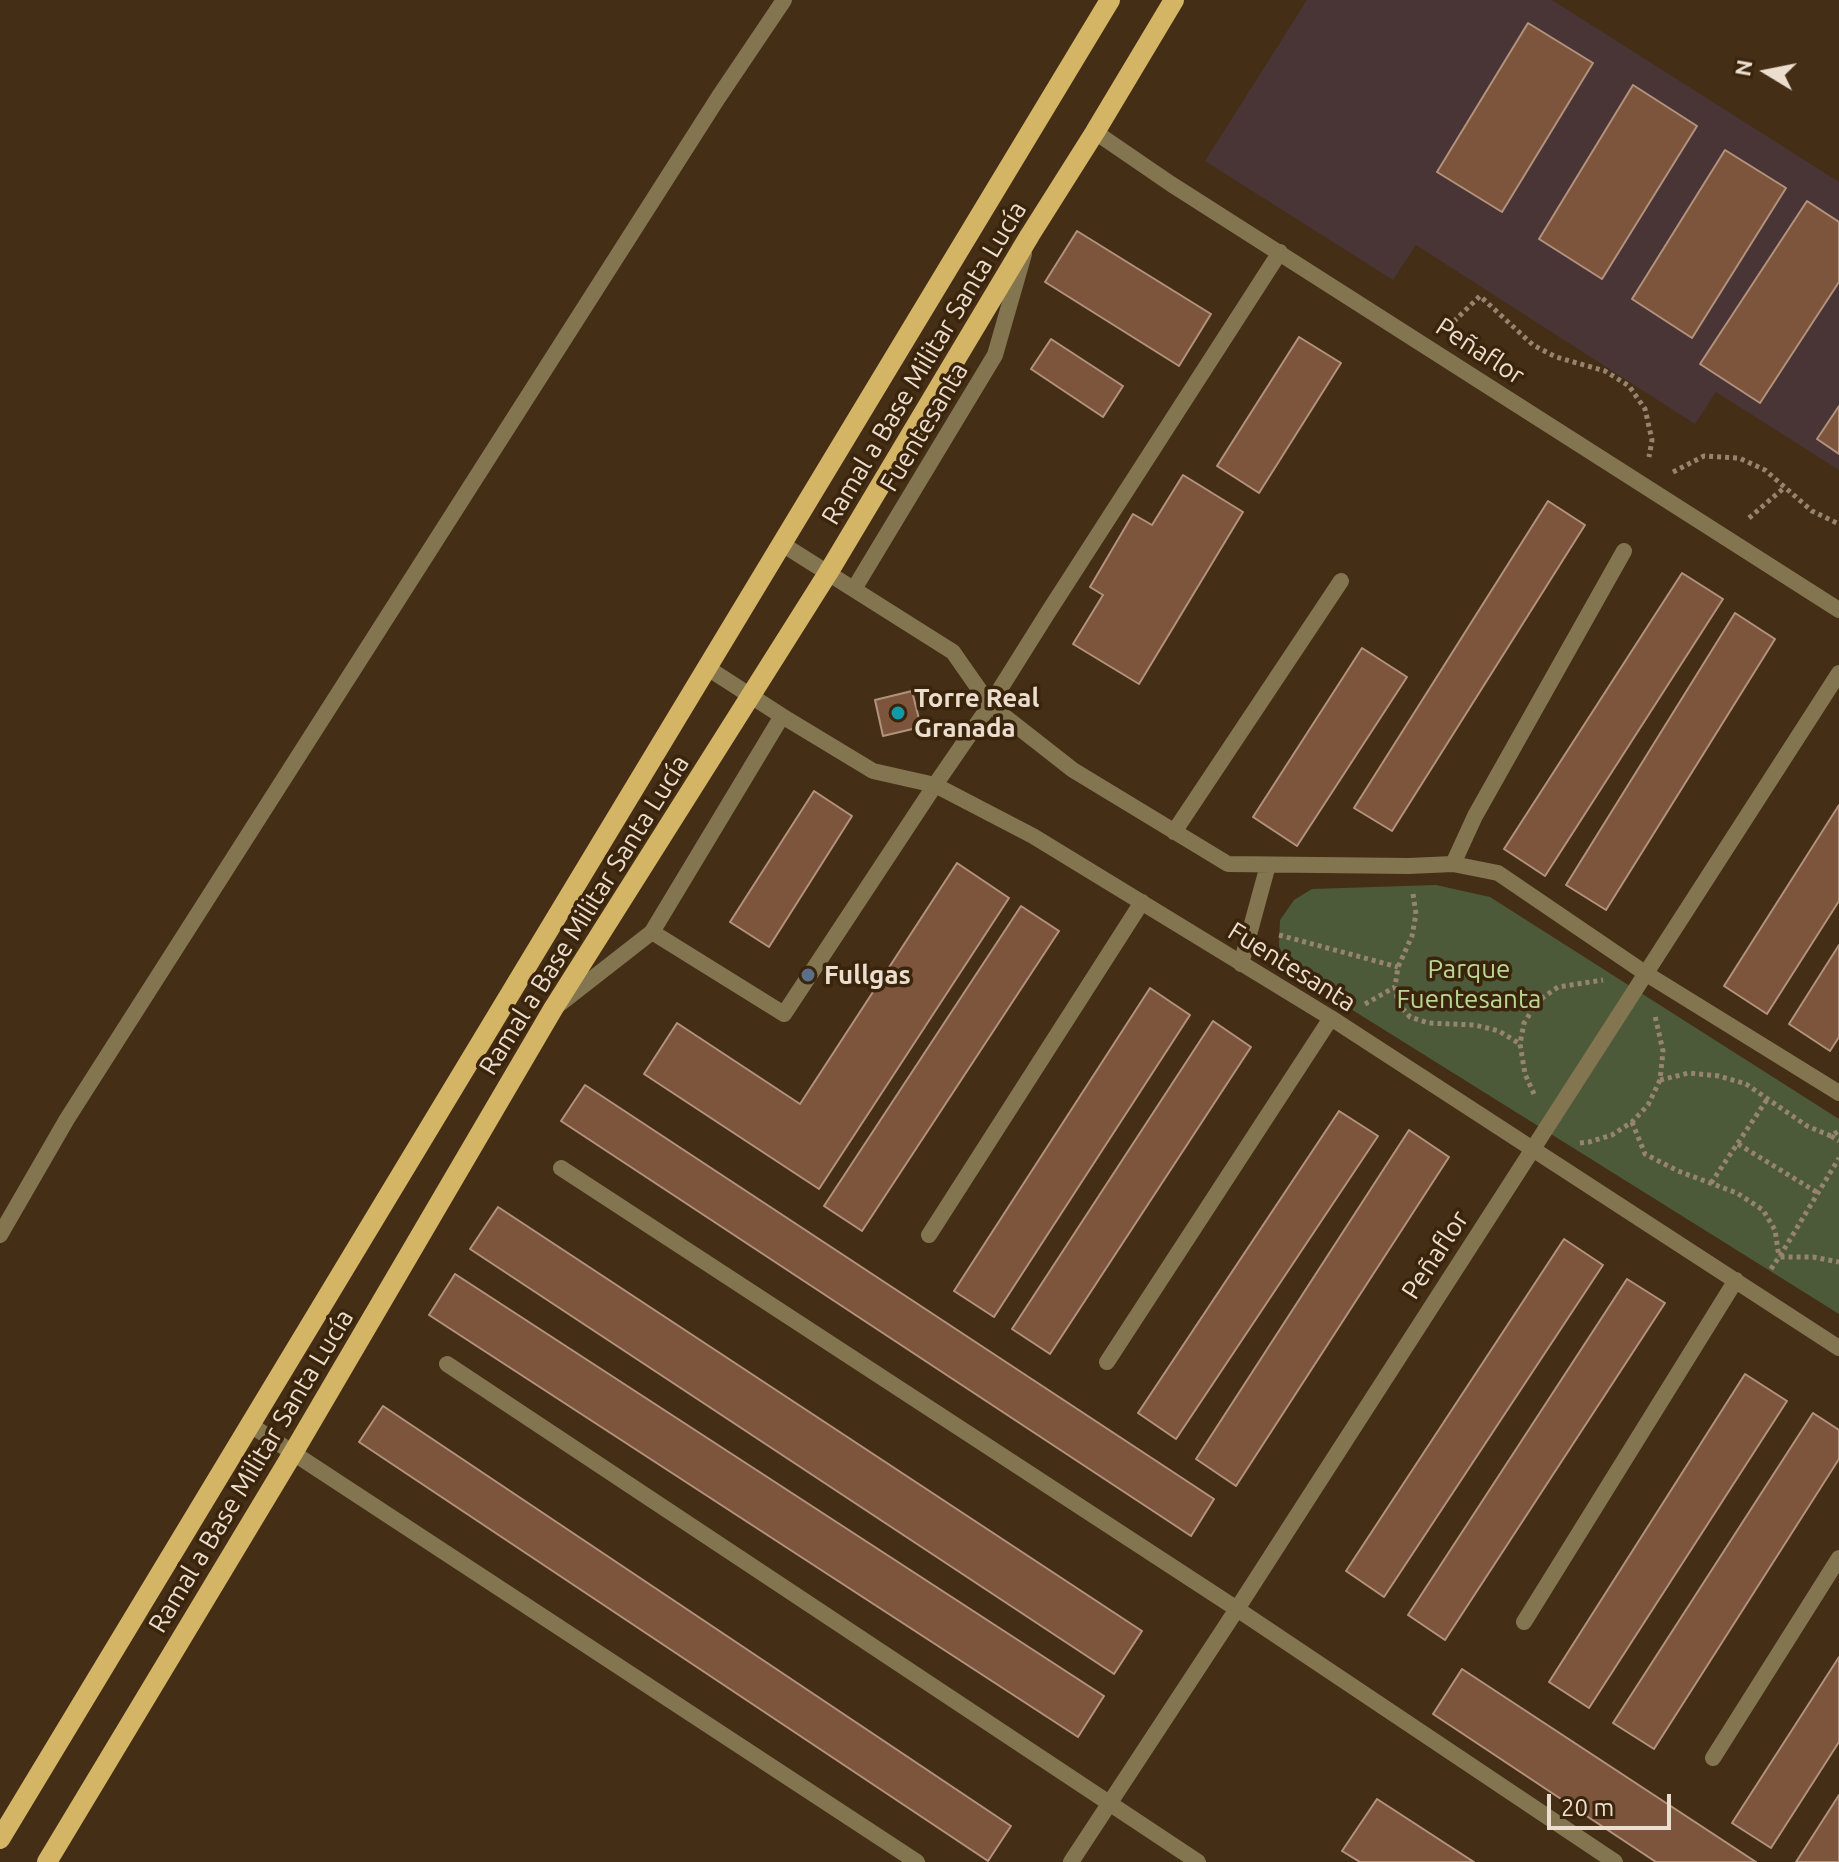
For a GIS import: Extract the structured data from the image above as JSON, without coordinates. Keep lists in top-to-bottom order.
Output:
{
  "streets": {
    "main road": ["Ramal a Base Militar Santa Lucía"],
    "street": ["Peñaflor", "Fuentesanta"]
  },
  "crossings": [
    ["Peñaflor", "Ramal a Base Militar Santa Lucía"],
    ["Peñaflor", "Fuentesanta"],
    ["Ramal a Base Militar Santa Lucía", "Fuentesanta"]
  ],
  "parks": ["Parque Fuentesanta"],
  "places": ["Torre Real Granada", "Fullgas"],
  "scale_bar": "20 m",
  "north": "left"
}
